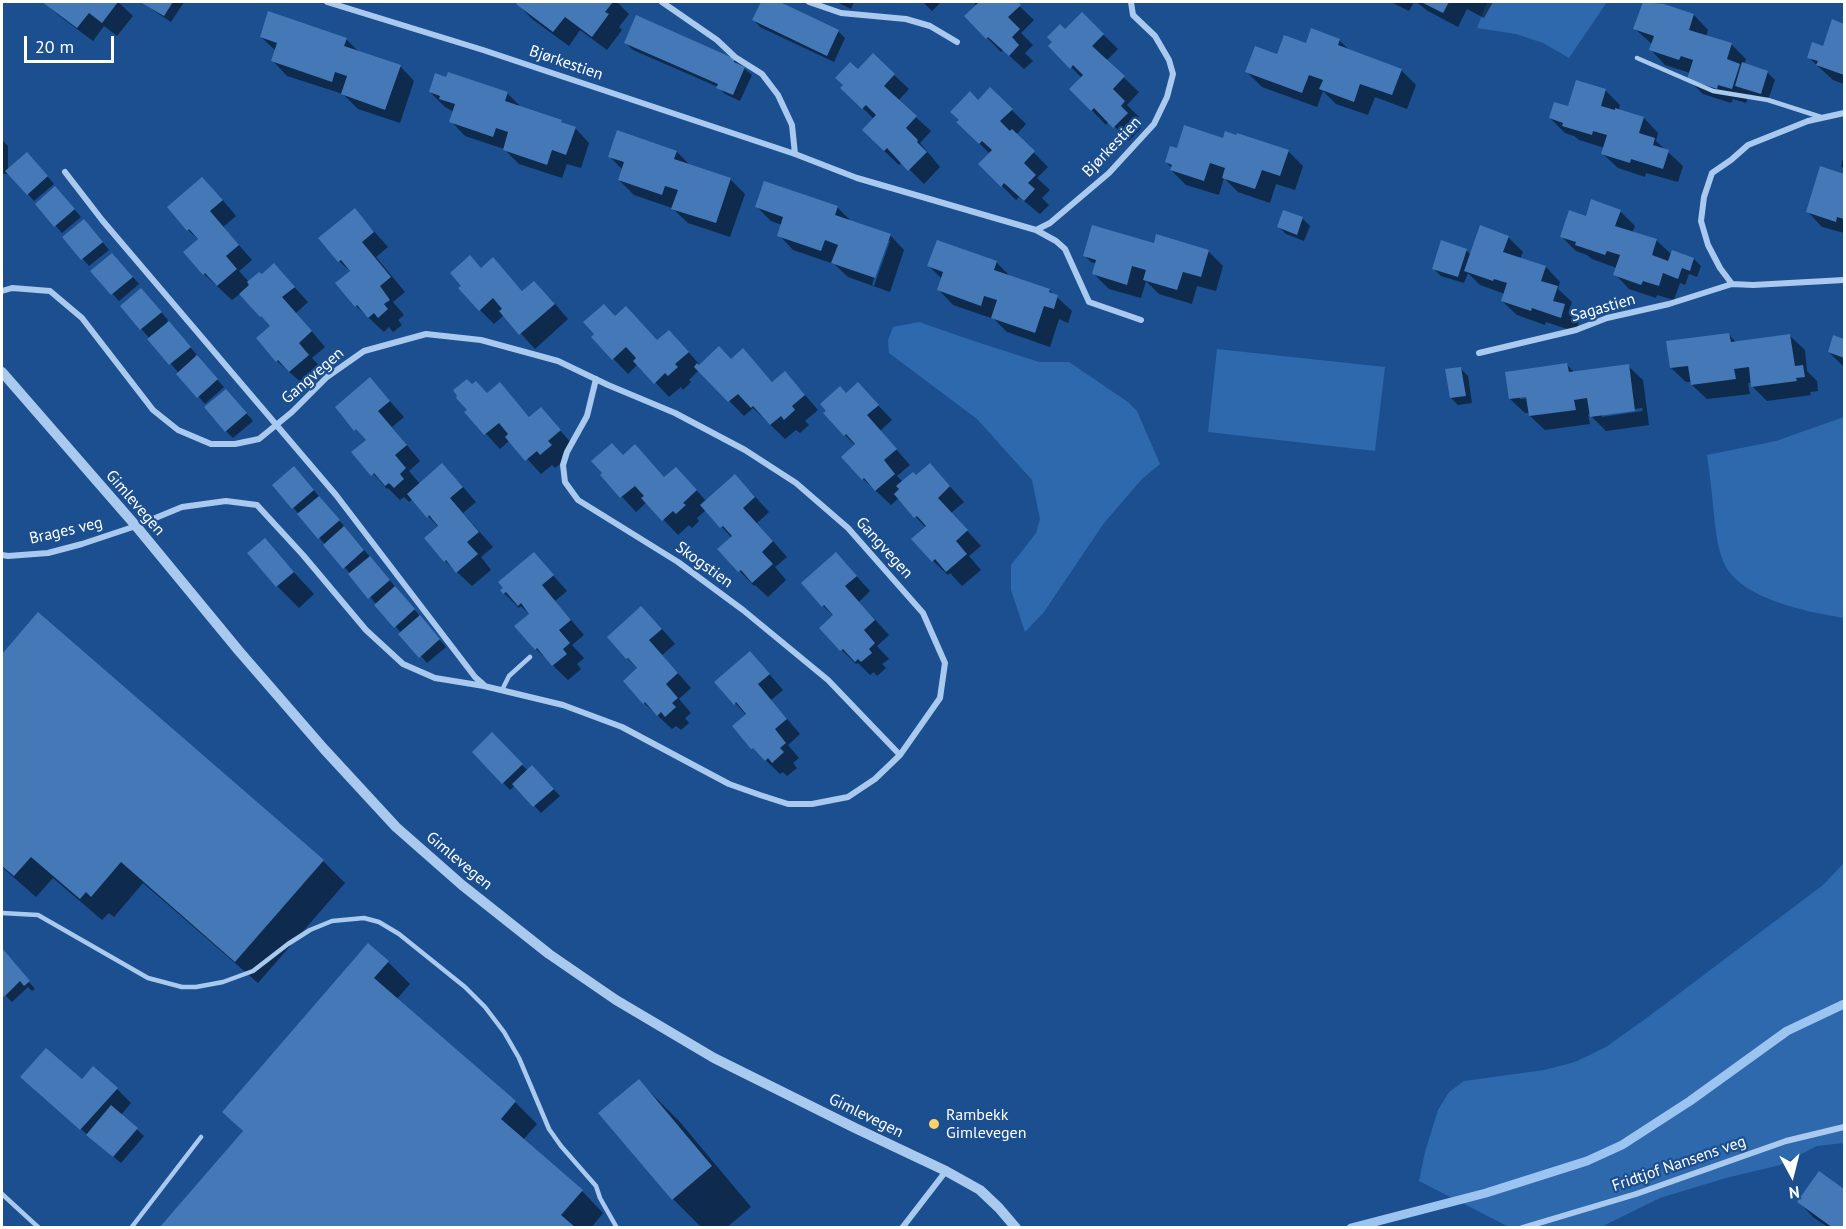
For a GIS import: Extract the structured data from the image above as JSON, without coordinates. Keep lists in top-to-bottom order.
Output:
{
  "streets": {
    "street": [
      "Bjørkestien",
      "Sagastien",
      "Gangvegen",
      "Gimlevegen",
      "Brages veg",
      "Skogstien",
      "Fridtjof Nansens veg"
    ]
  },
  "crossings": [
    ["Gangvegen", "Gimlevegen"],
    ["Gangvegen", "Brages veg"],
    ["Gangvegen", "Skogstien"],
    ["Gimlevegen", "Brages veg"]
  ],
  "places": ["Rambekk Gimlevegen"],
  "scale_bar": "20 m",
  "north": "bottom"
}
